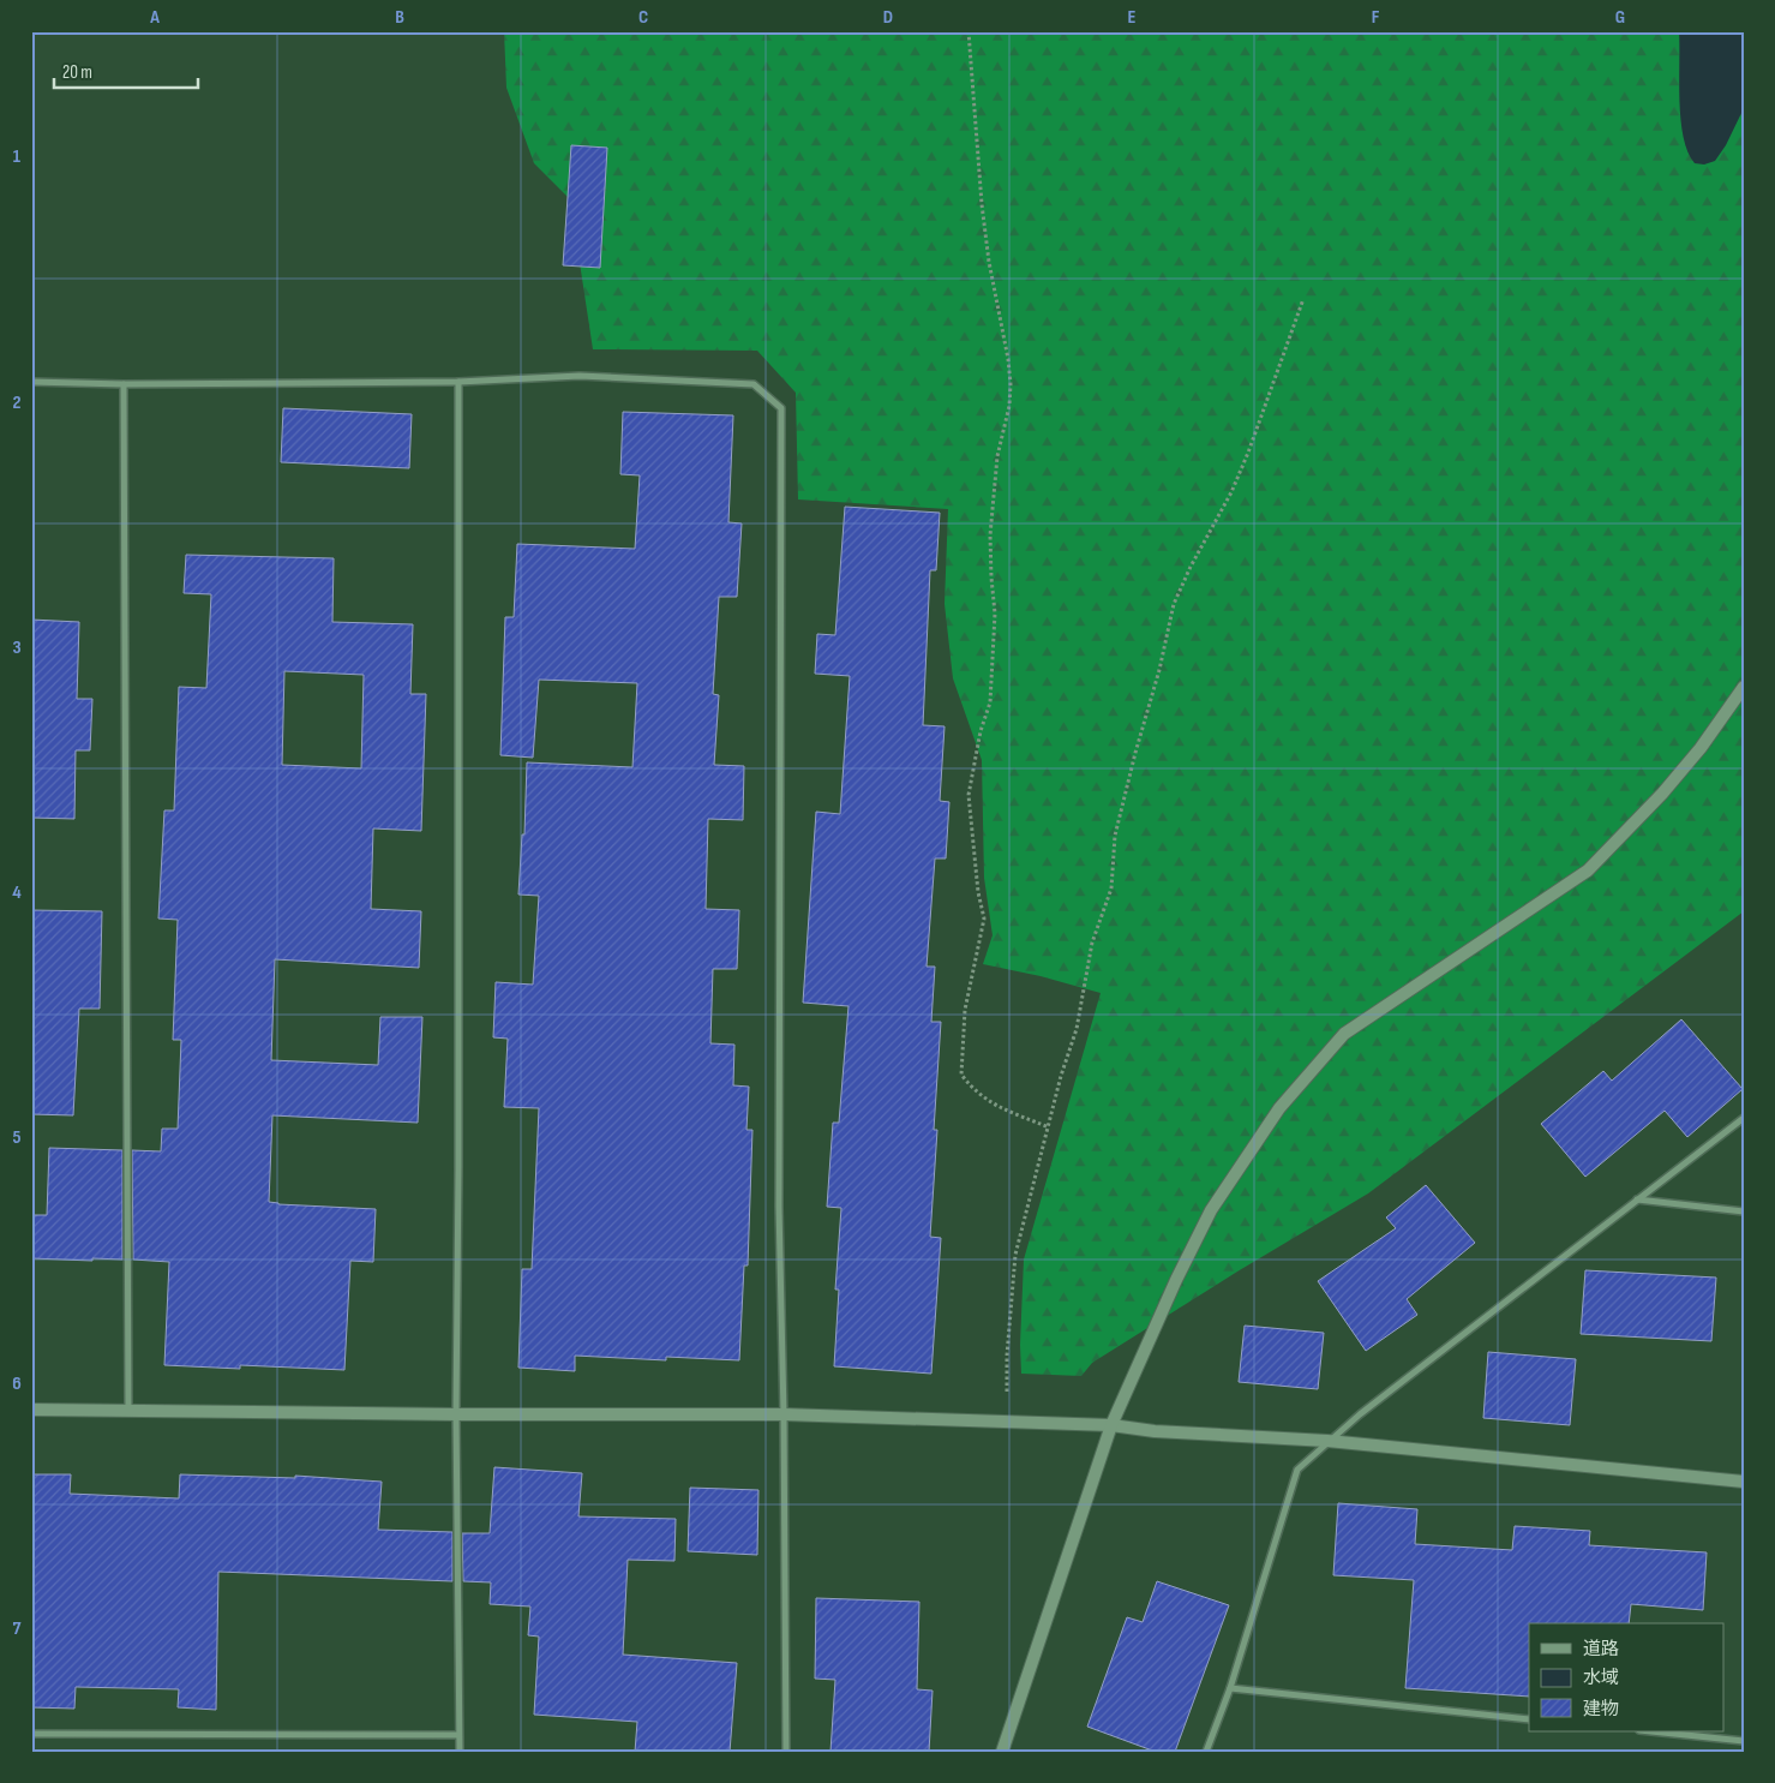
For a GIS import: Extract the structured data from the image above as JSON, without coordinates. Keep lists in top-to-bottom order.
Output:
{
  "legend": ["道路", "水域", "建物"],
  "scale_bar": "20 m",
  "grid": {
    "columns": [
      "A",
      "B",
      "C",
      "D",
      "E",
      "F",
      "G"
    ],
    "rows": [
      "1",
      "2",
      "3",
      "4",
      "5",
      "6",
      "7"
    ]
  }
}
